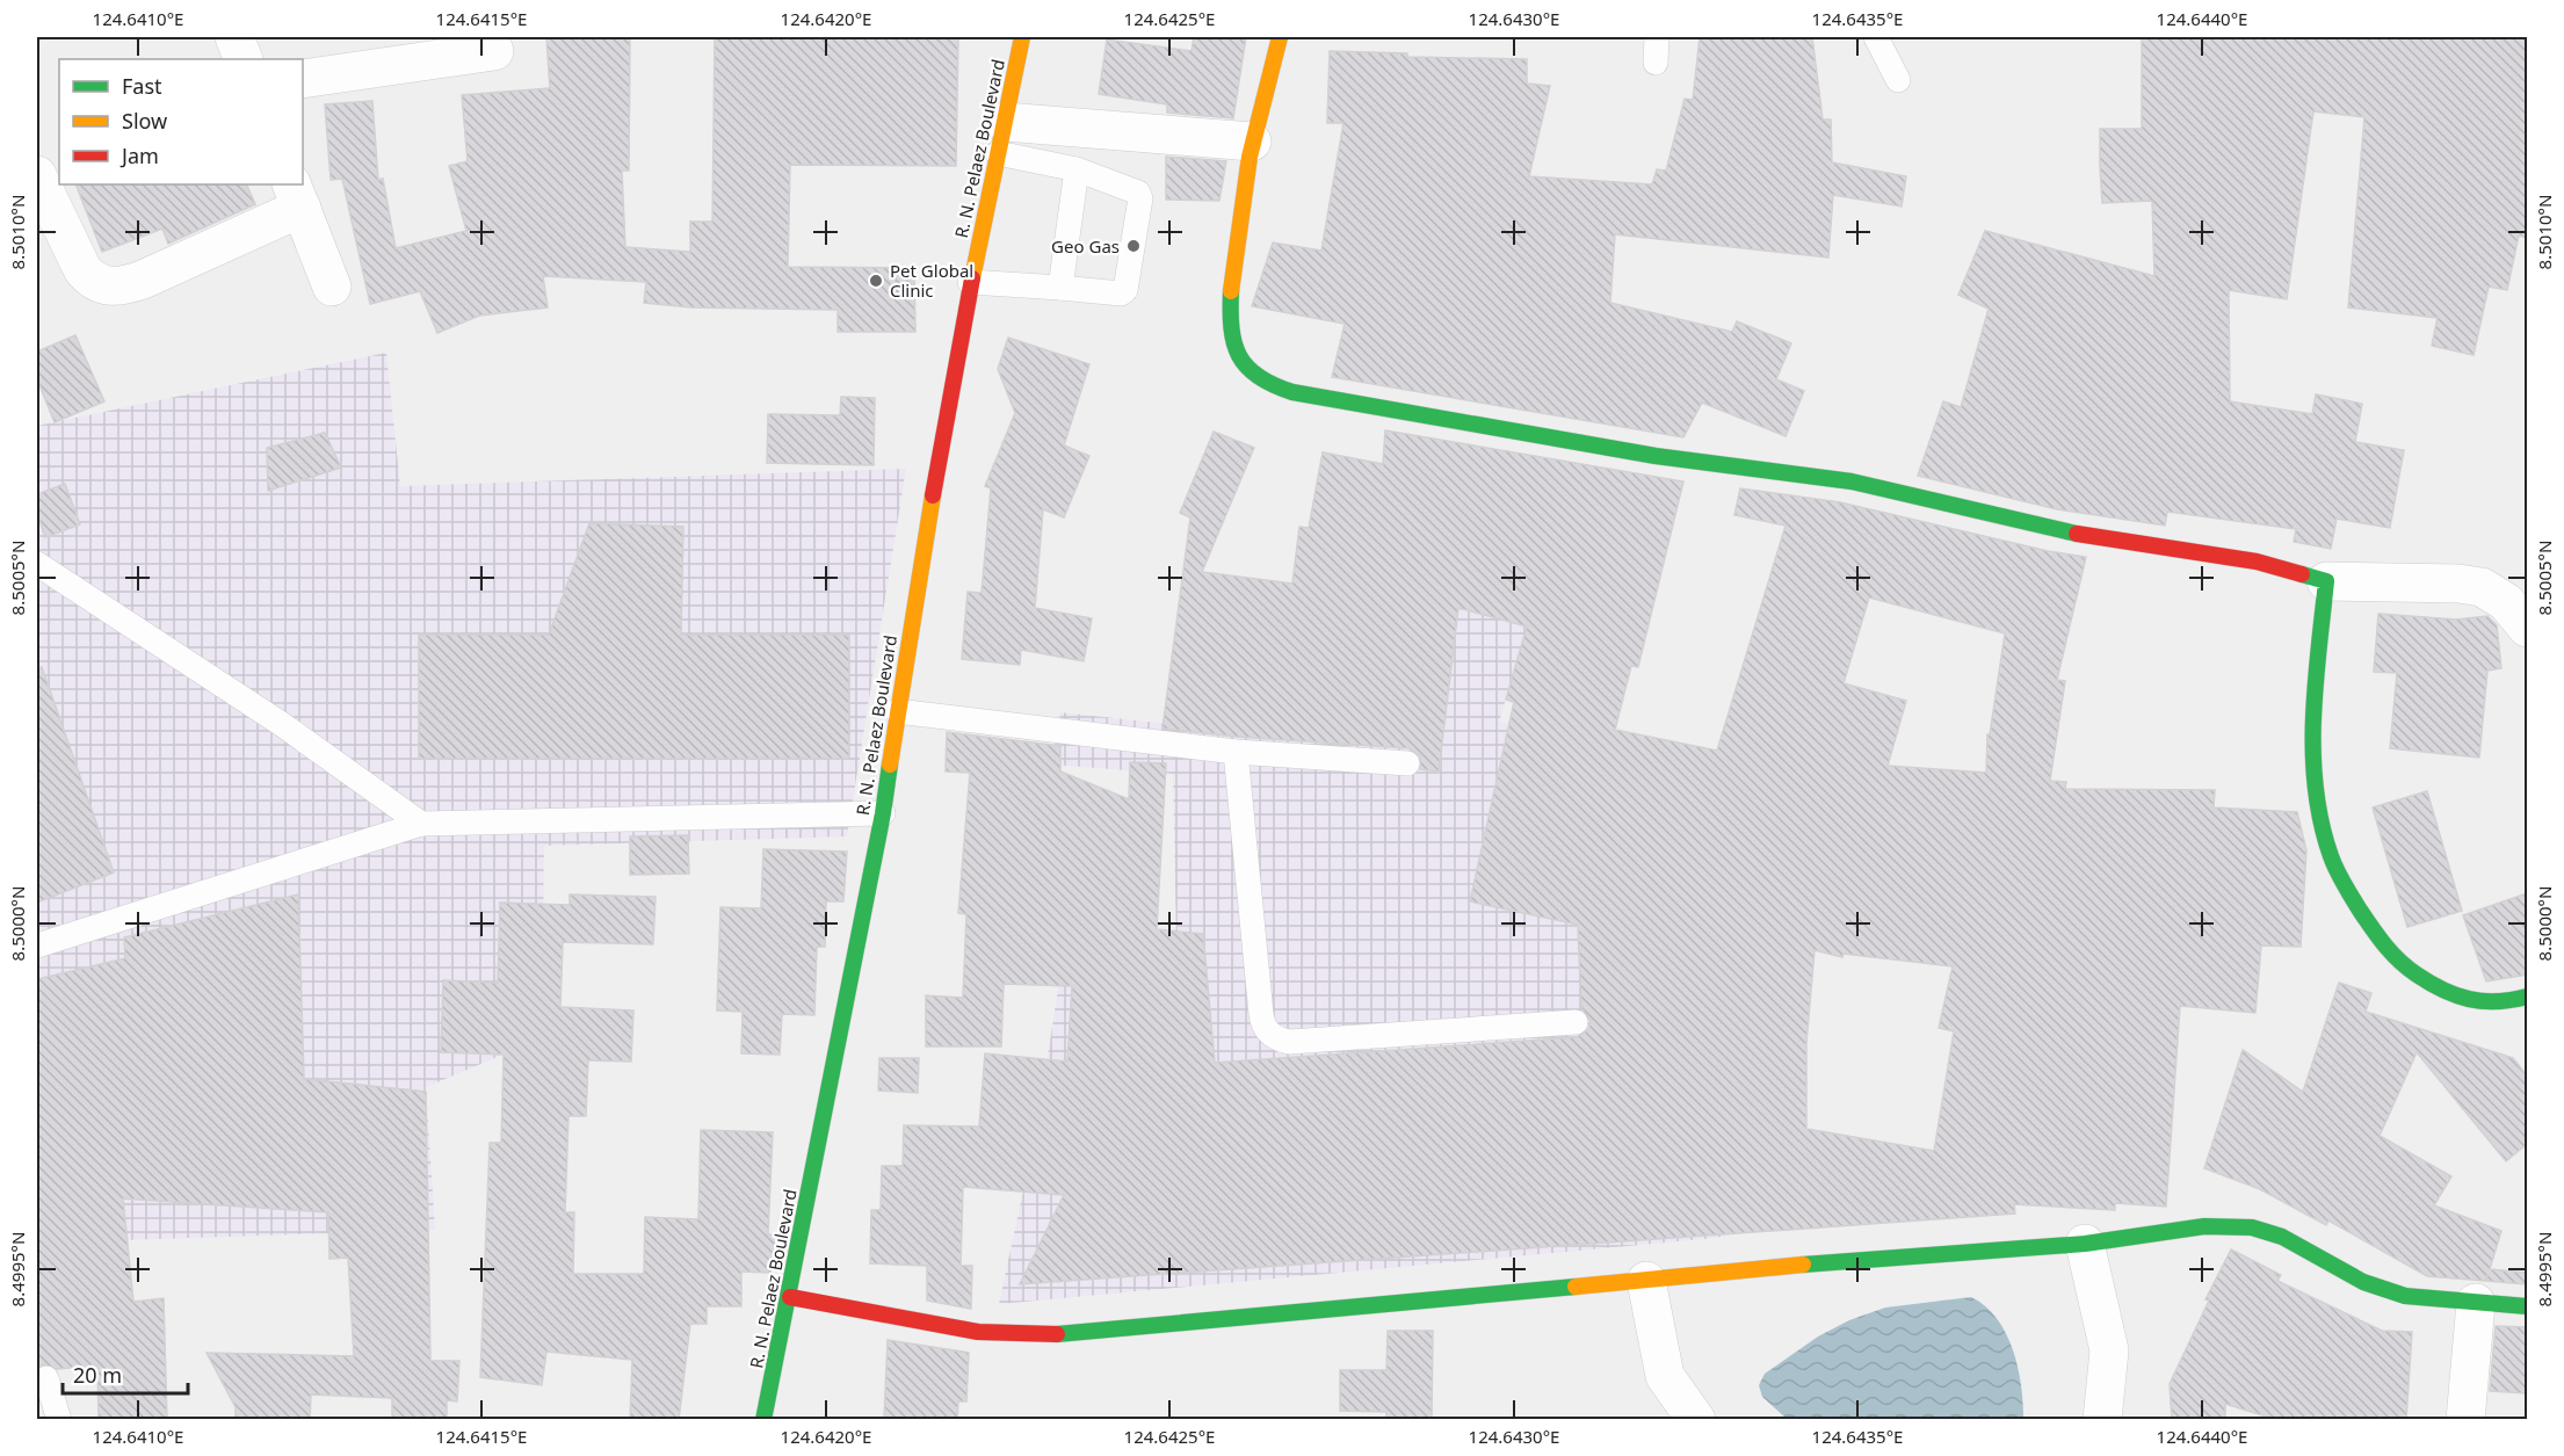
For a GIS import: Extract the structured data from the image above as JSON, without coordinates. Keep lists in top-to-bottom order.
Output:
{
  "streets": {
    "street": ["R. N. Pelaez Boulevard"]
  },
  "places": ["Geo Gas", "Pet Global Clinic"],
  "legend": ["Fast", "Slow", "Jam"],
  "scale_bar": "20 m",
  "coordinates": [
    "124.6410°E",
    "124.6415°E",
    "124.6420°E",
    "124.6425°E",
    "124.6430°E",
    "124.6435°E",
    "124.6440°E",
    "8.5010°N",
    "8.5005°N",
    "8.5000°N",
    "8.4995°N"
  ]
}
